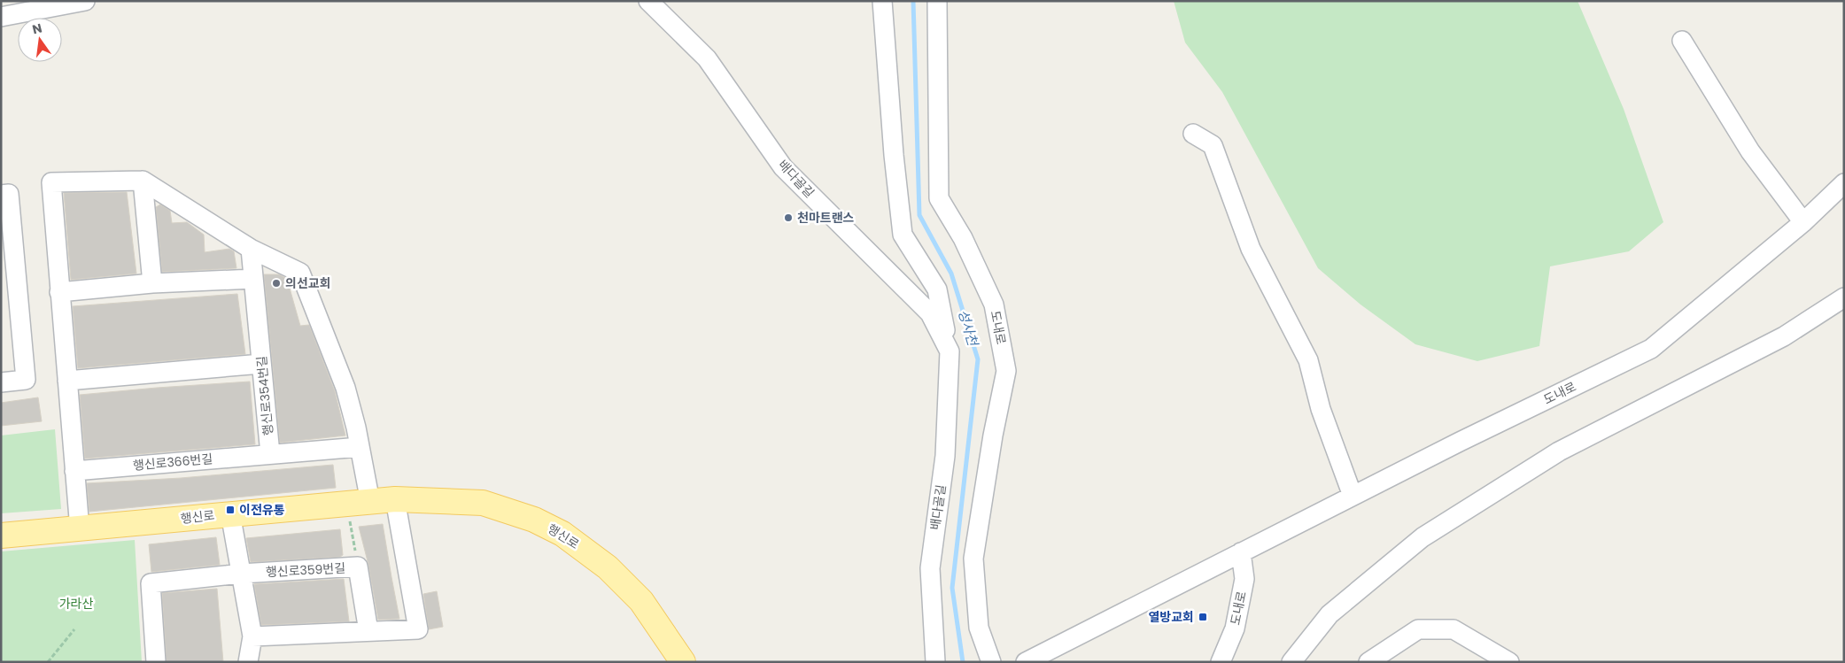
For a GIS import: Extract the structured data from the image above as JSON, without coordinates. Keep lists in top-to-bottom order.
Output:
{
  "streets": {
    "main road": ["행신로"],
    "street": [
      "배다골길",
      "도내로",
      "행신로354번길",
      "행신로366번길",
      "행신로359번길"
    ]
  },
  "crossings": [
    ["행신로354번길", "행신로366번길"]
  ],
  "water": ["성사천"],
  "parks": ["가라산"],
  "places": {
    "other": ["천마트랜스", "의선교회"],
    "transit": ["이전유통", "열방교회"]
  },
  "north": "top"
}
